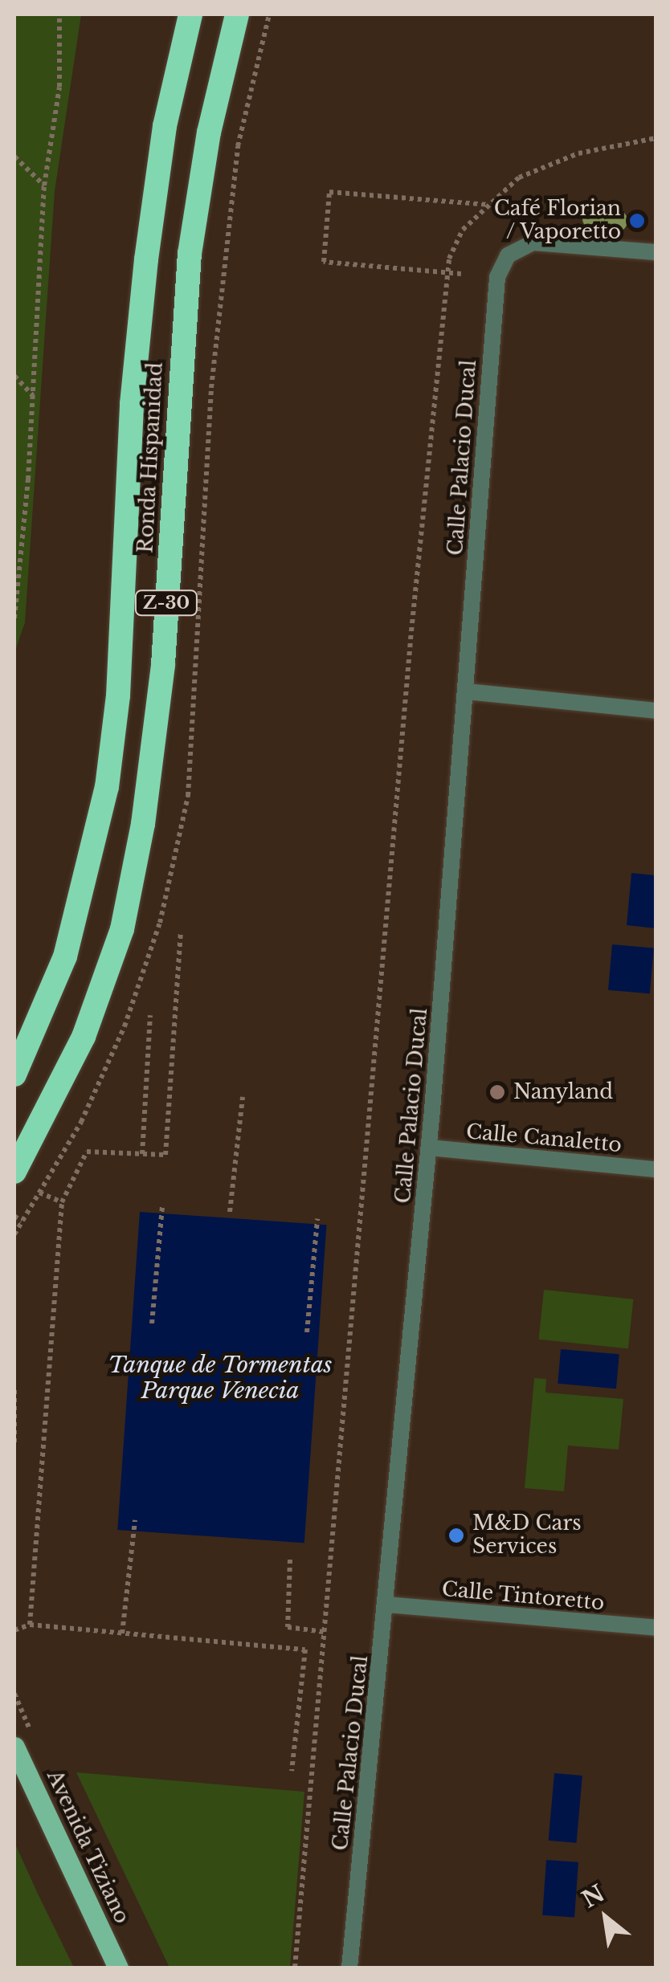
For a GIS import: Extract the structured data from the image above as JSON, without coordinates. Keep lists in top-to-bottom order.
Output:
{
  "streets": {
    "highway": ["Ronda Hispanidad", "Z-30"],
    "main road": ["Avenida Tiziano"],
    "street": ["Calle Palacio Ducal", "Calle Canaletto", "Calle Tintoretto"]
  },
  "crossings": [
    ["Calle Palacio Ducal", "Calle Canaletto"],
    ["Calle Palacio Ducal", "Calle Tintoretto"]
  ],
  "water": ["Tanque de Tormentas Parque Venecia"],
  "places": ["Café Florian / Vaporetto", "Nanyland", "M&D Cars Services"],
  "north": "top left"
}
